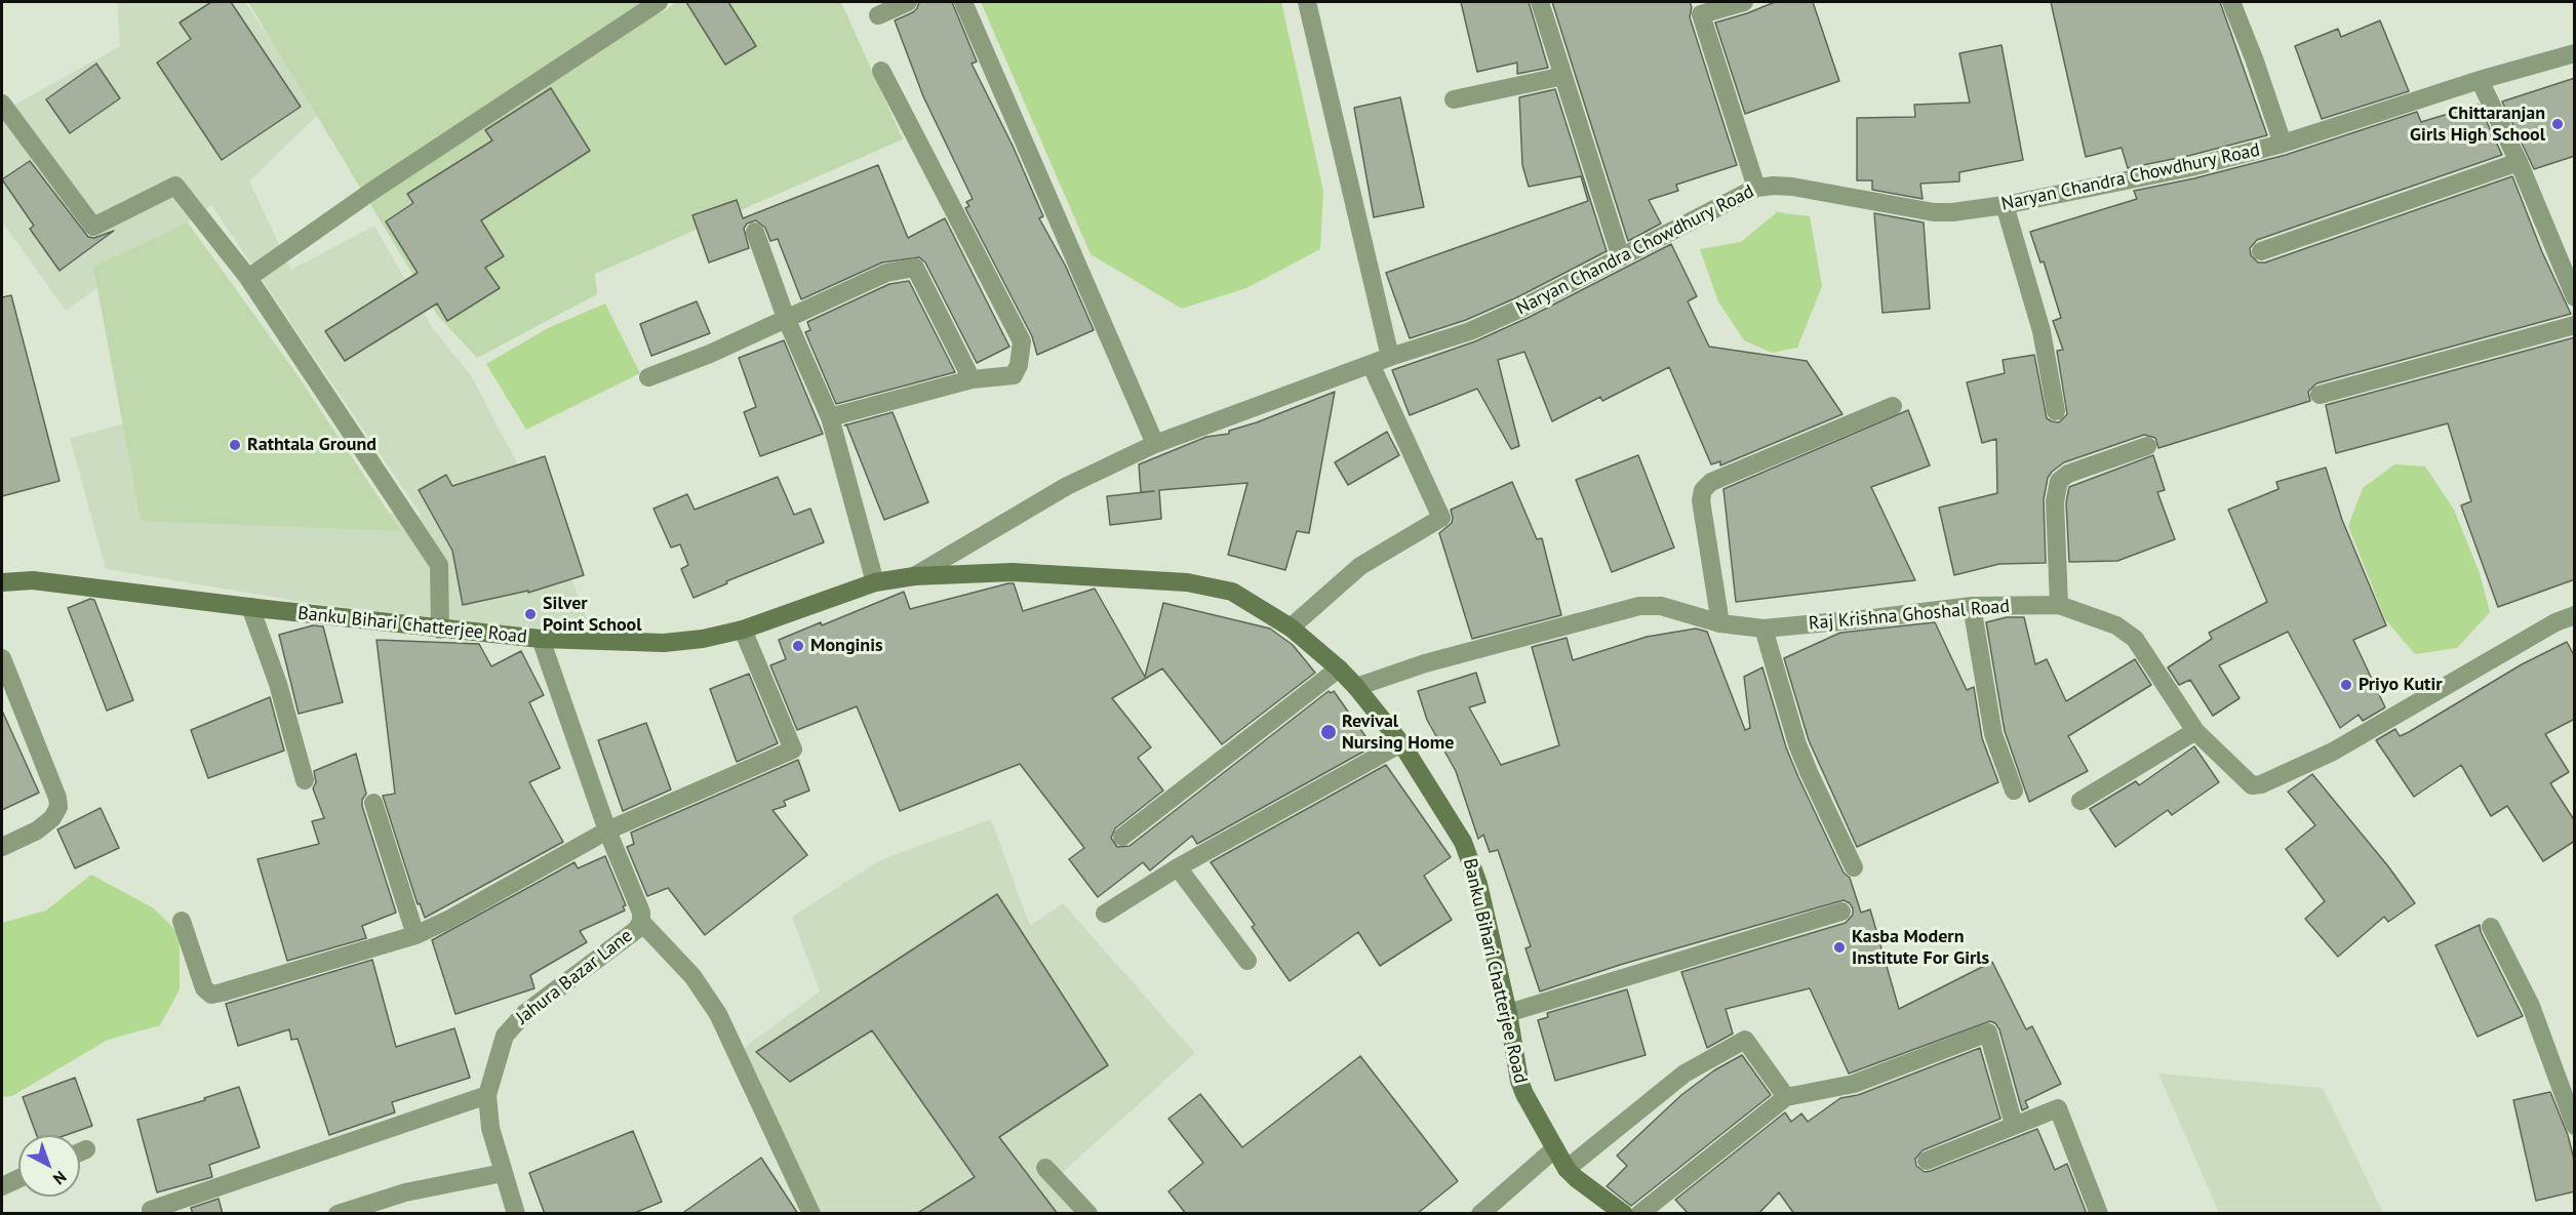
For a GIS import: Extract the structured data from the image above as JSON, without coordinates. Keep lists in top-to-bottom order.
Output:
{
  "streets": {
    "main road": ["Banku Bihari Chatterjee Road"],
    "street": ["Naryan Chandra Chowdhury Road", "Raj Krishna Ghoshal Road", "Jahura Bazar Lane"]
  },
  "crossings": [
    ["Naryan Chandra Chowdhury Road", "Banku Bihari Chatterjee Road"],
    ["Raj Krishna Ghoshal Road", "Banku Bihari Chatterjee Road"],
    ["Banku Bihari Chatterjee Road", "Jahura Bazar Lane"]
  ],
  "places": [
    "Chittaranjan Girls High School",
    "Rathtala Ground",
    "Silver Point School",
    "Monginis",
    "Priyo Kutir",
    "Revival Nursing Home",
    "Kasba Modern Institute For Girls"
  ],
  "north": "bottom right"
}
